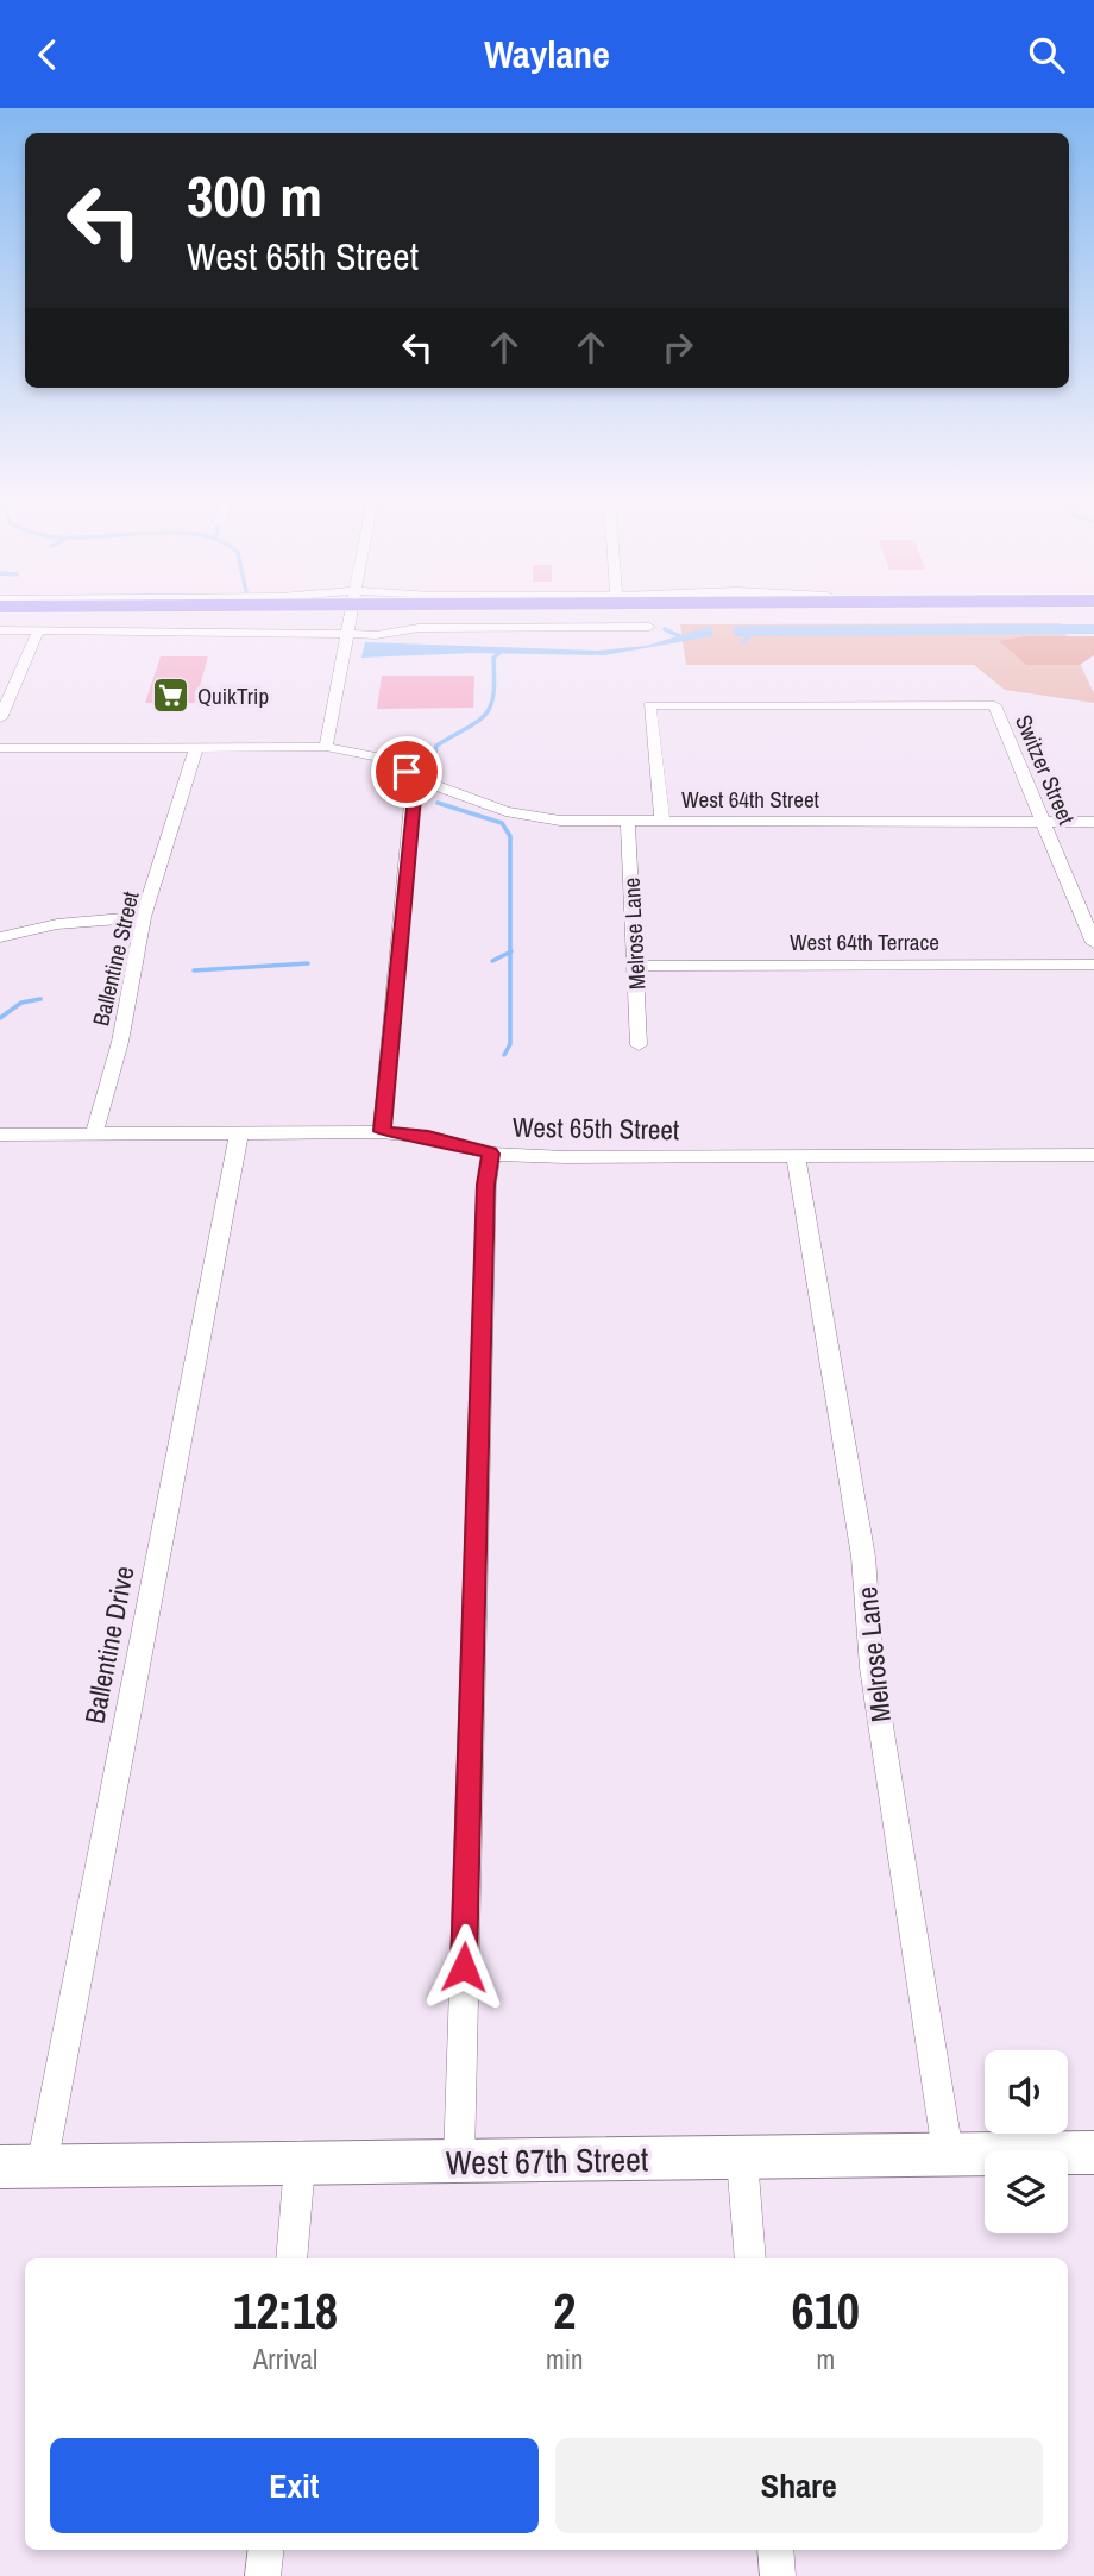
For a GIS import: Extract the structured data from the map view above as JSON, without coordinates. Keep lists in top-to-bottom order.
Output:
{
  "streets": {
    "street": [
      "Switzer Street",
      "West 64th Street",
      "Melrose Lane",
      "West 64th Terrace",
      "Ballentine Street",
      "West 65th Street",
      "Ballentine Drive",
      "West 67th Street"
    ]
  },
  "crossings": [
    ["Switzer Street", "West 64th Street"],
    ["West 64th Street", "Melrose Lane"],
    ["Melrose Lane", "West 64th Terrace"],
    ["Melrose Lane", "West 65th Street"],
    ["Melrose Lane", "West 67th Street"],
    ["Ballentine Street", "West 65th Street"],
    ["West 65th Street", "Ballentine Drive"],
    ["Ballentine Drive", "West 67th Street"]
  ],
  "places": {
    "supermarket": ["QuikTrip"]
  },
  "page": {
    "header": "Waylane",
    "turn": ["300 m", "West 65th Street"],
    "eta": [
      "12:18",
      "Arrival",
      "2",
      "min",
      "610",
      "m"
    ],
    "buttons": ["Exit", "Share"]
  }
}
